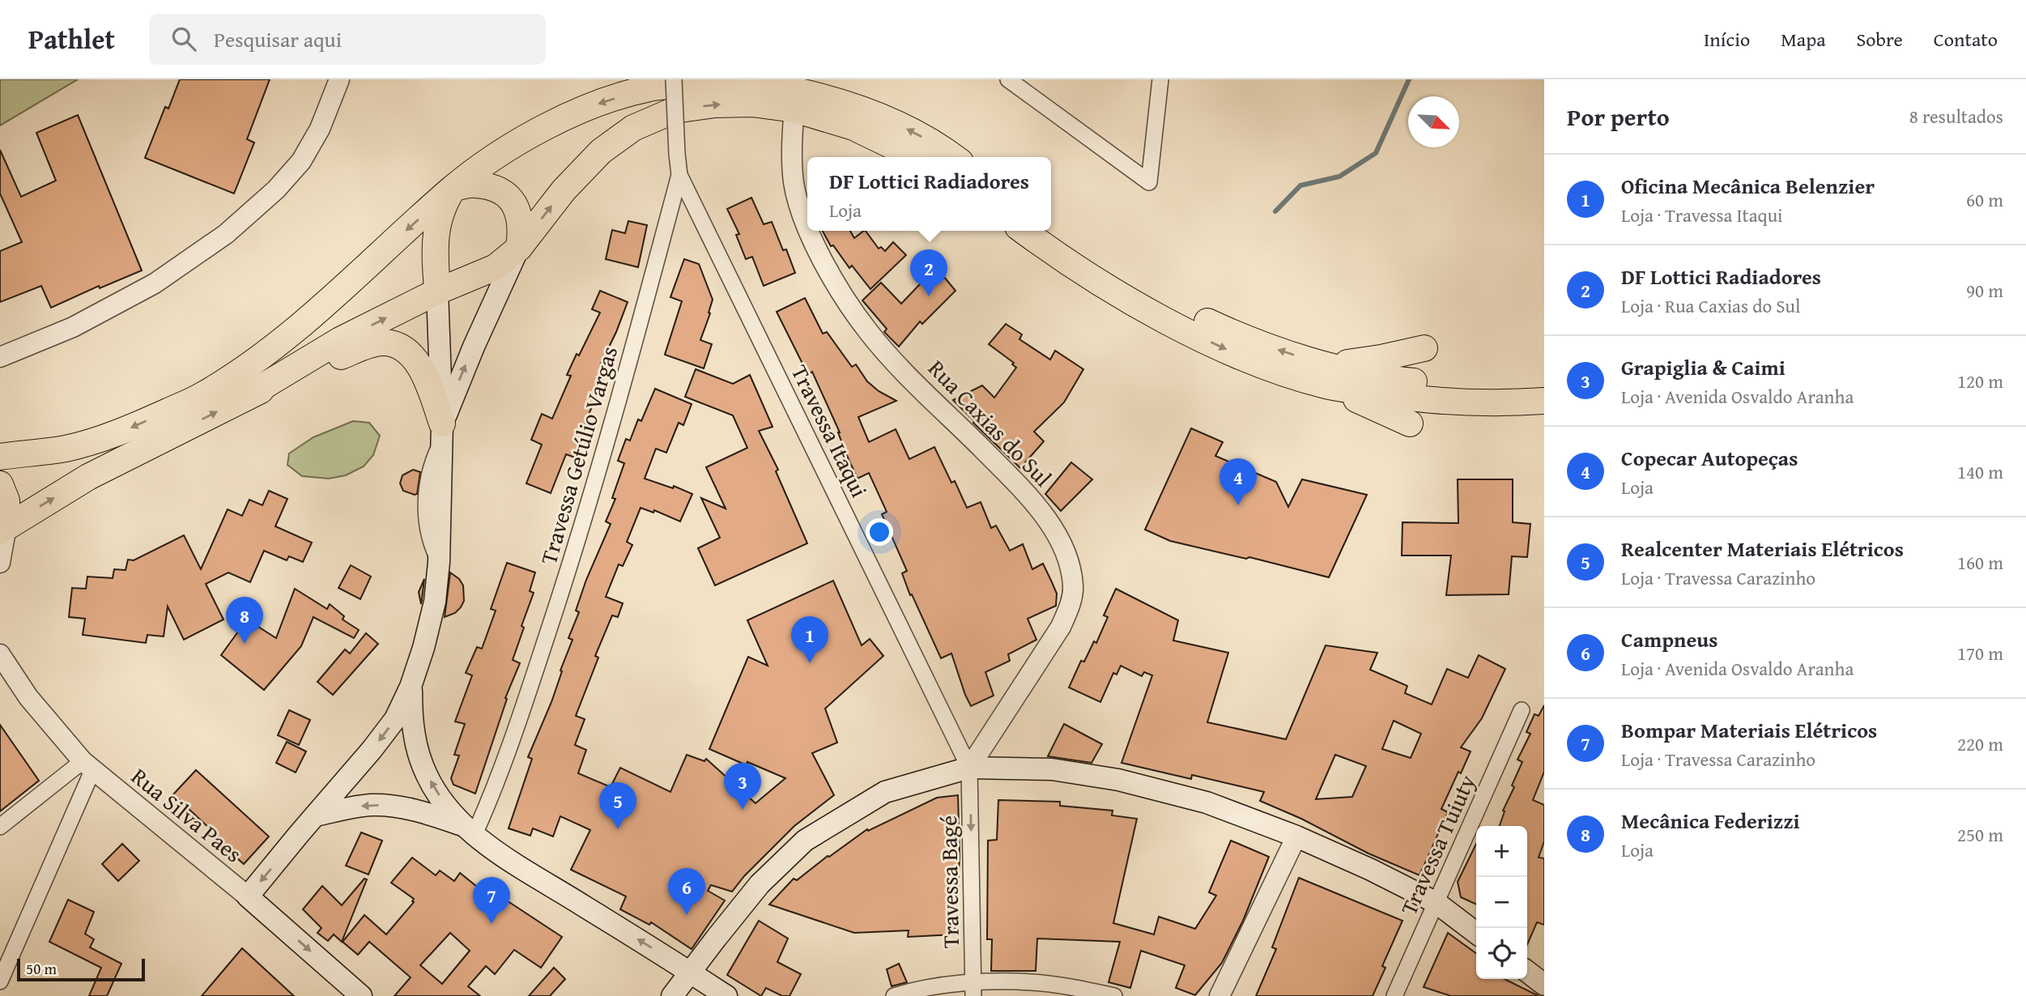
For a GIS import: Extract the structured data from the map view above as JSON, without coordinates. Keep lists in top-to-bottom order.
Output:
{
  "streets": {
    "main road": ["Rua Silva Paes"],
    "street": [
      "Rua Caxias do Sul",
      "Travessa Itaqui",
      "Travessa Getúlio Vargas",
      "Travessa Tuiuty",
      "Travessa Bagé"
    ]
  },
  "crossings": [
    ["Rua Caxias do Sul", "Travessa Itaqui"],
    ["Rua Caxias do Sul", "Travessa Bagé"],
    ["Travessa Itaqui", "Travessa Getúlio Vargas"],
    ["Travessa Itaqui", "Travessa Bagé"]
  ],
  "one_way": ["Travessa Bagé"],
  "scale_bar": "50 m",
  "north": "bottom right",
  "page": {
    "header": "Pathlet",
    "search": "Pesquisar aqui",
    "nav": [
      "Início",
      "Mapa",
      "Sobre",
      "Contato"
    ],
    "heading": ["Por perto", "8 resultados"],
    "list": [
      {
        "mark": "1",
        "name": "Oficina Mecânica Belenzier",
        "note": "Loja · Travessa Itaqui",
        "value": "60 m"
      },
      {
        "mark": "2",
        "name": "DF Lottici Radiadores",
        "note": "Loja · Rua Caxias do Sul",
        "value": "90 m"
      },
      {
        "mark": "3",
        "name": "Grapiglia & Caimi",
        "note": "Loja · Avenida Osvaldo Aranha",
        "value": "120 m"
      },
      {
        "mark": "4",
        "name": "Copecar Autopeças",
        "note": "Loja",
        "value": "140 m"
      },
      {
        "mark": "5",
        "name": "Realcenter Materiais Elétricos",
        "note": "Loja · Travessa Carazinho",
        "value": "160 m"
      },
      {
        "mark": "6",
        "name": "Campneus",
        "note": "Loja · Avenida Osvaldo Aranha",
        "value": "170 m"
      },
      {
        "mark": "7",
        "name": "Bompar Materiais Elétricos",
        "note": "Loja · Travessa Carazinho",
        "value": "220 m"
      },
      {
        "mark": "8",
        "name": "Mecânica Federizzi",
        "note": "Loja",
        "value": "250 m"
      }
    ],
    "popup": ["DF Lottici Radiadores", "Loja"],
    "pins": [
      "2",
      "4",
      "8",
      "1",
      "3",
      "5",
      "6",
      "7"
    ],
    "map_buttons": ["+", "−"],
    "scale": "50 m"
  }
}
